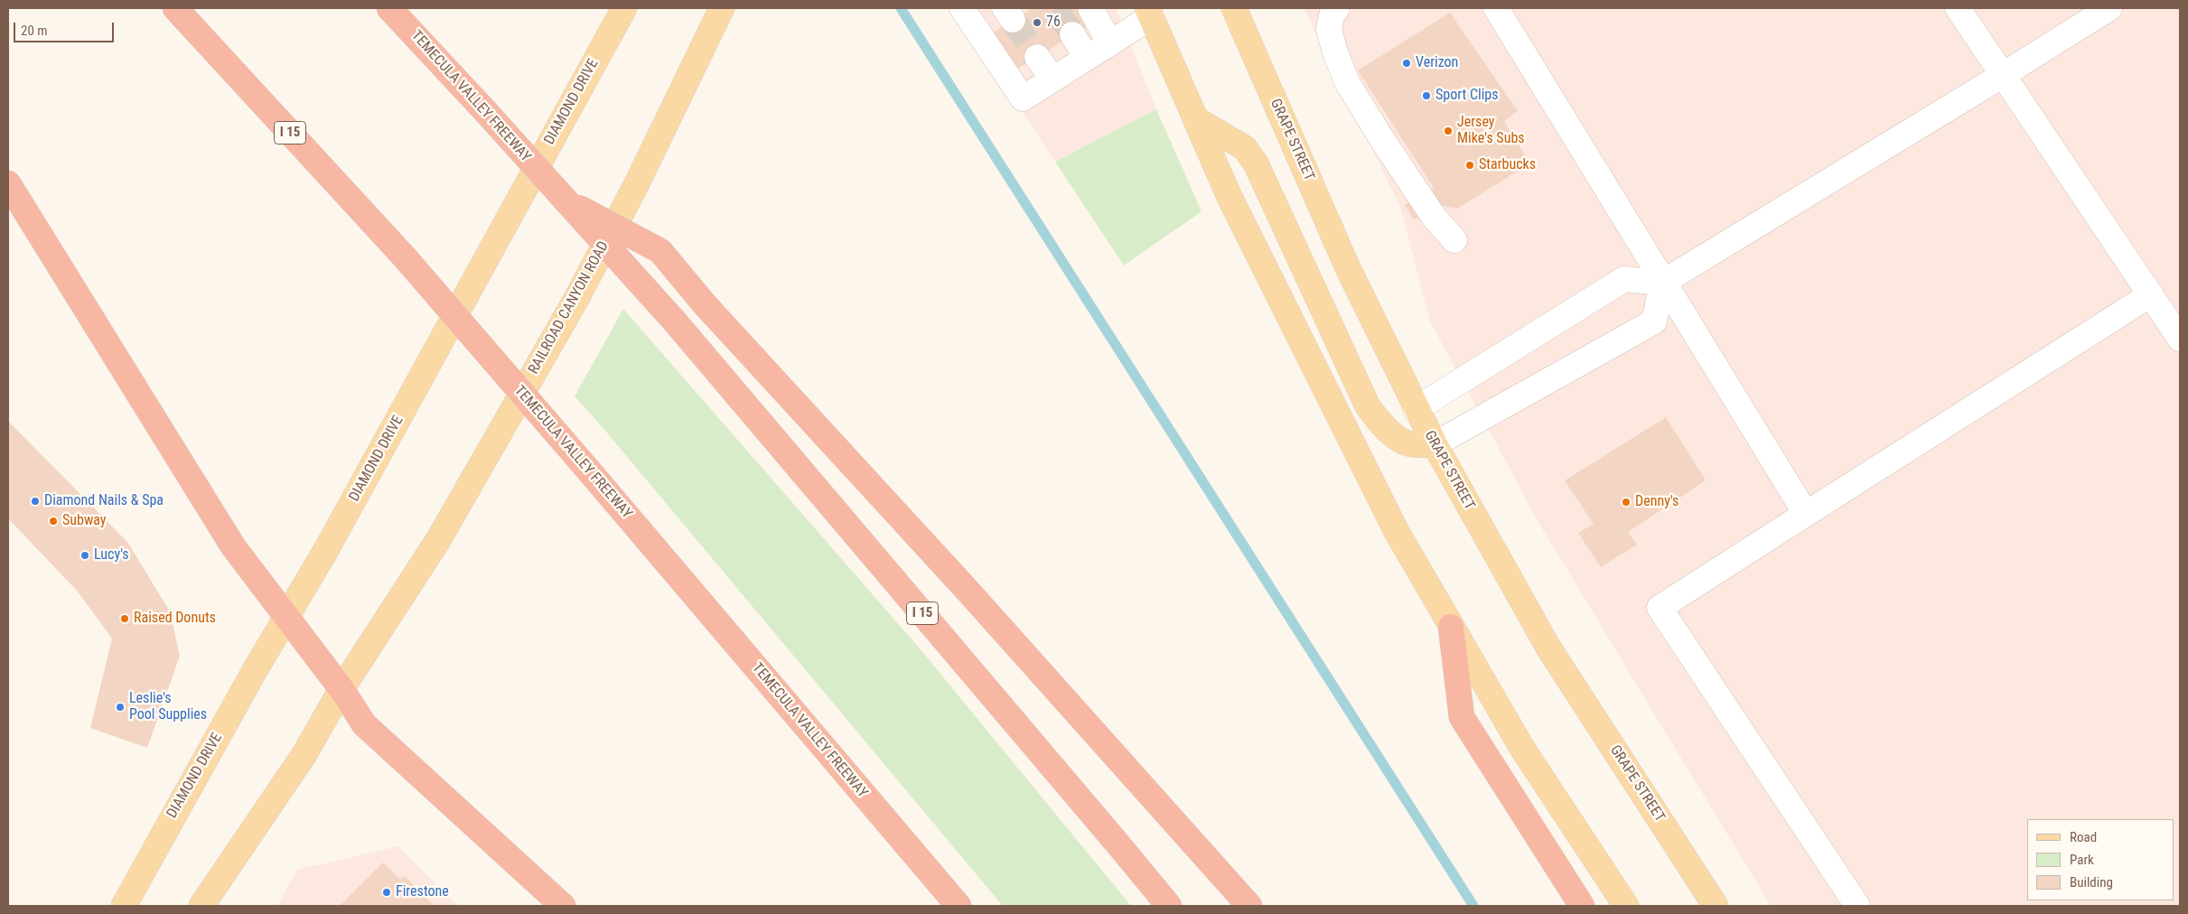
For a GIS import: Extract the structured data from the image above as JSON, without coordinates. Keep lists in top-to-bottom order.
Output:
{
  "streets": {
    "highway": ["TEMECULA VALLEY FREEWAY", "I 15"],
    "main road": ["DIAMOND DRIVE", "GRAPE STREET", "RAILROAD CANYON ROAD"]
  },
  "places": [
    "76",
    "Verizon",
    "Sport Clips",
    "Jersey Mike's Subs",
    "Starbucks",
    "Diamond Nails & Spa",
    "Denny's",
    "Subway",
    "Lucy's",
    "Raised Donuts",
    "Leslie's Pool Supplies",
    "Firestone"
  ],
  "legend": ["Road", "Park", "Building"],
  "scale_bar": "20 m"
}
